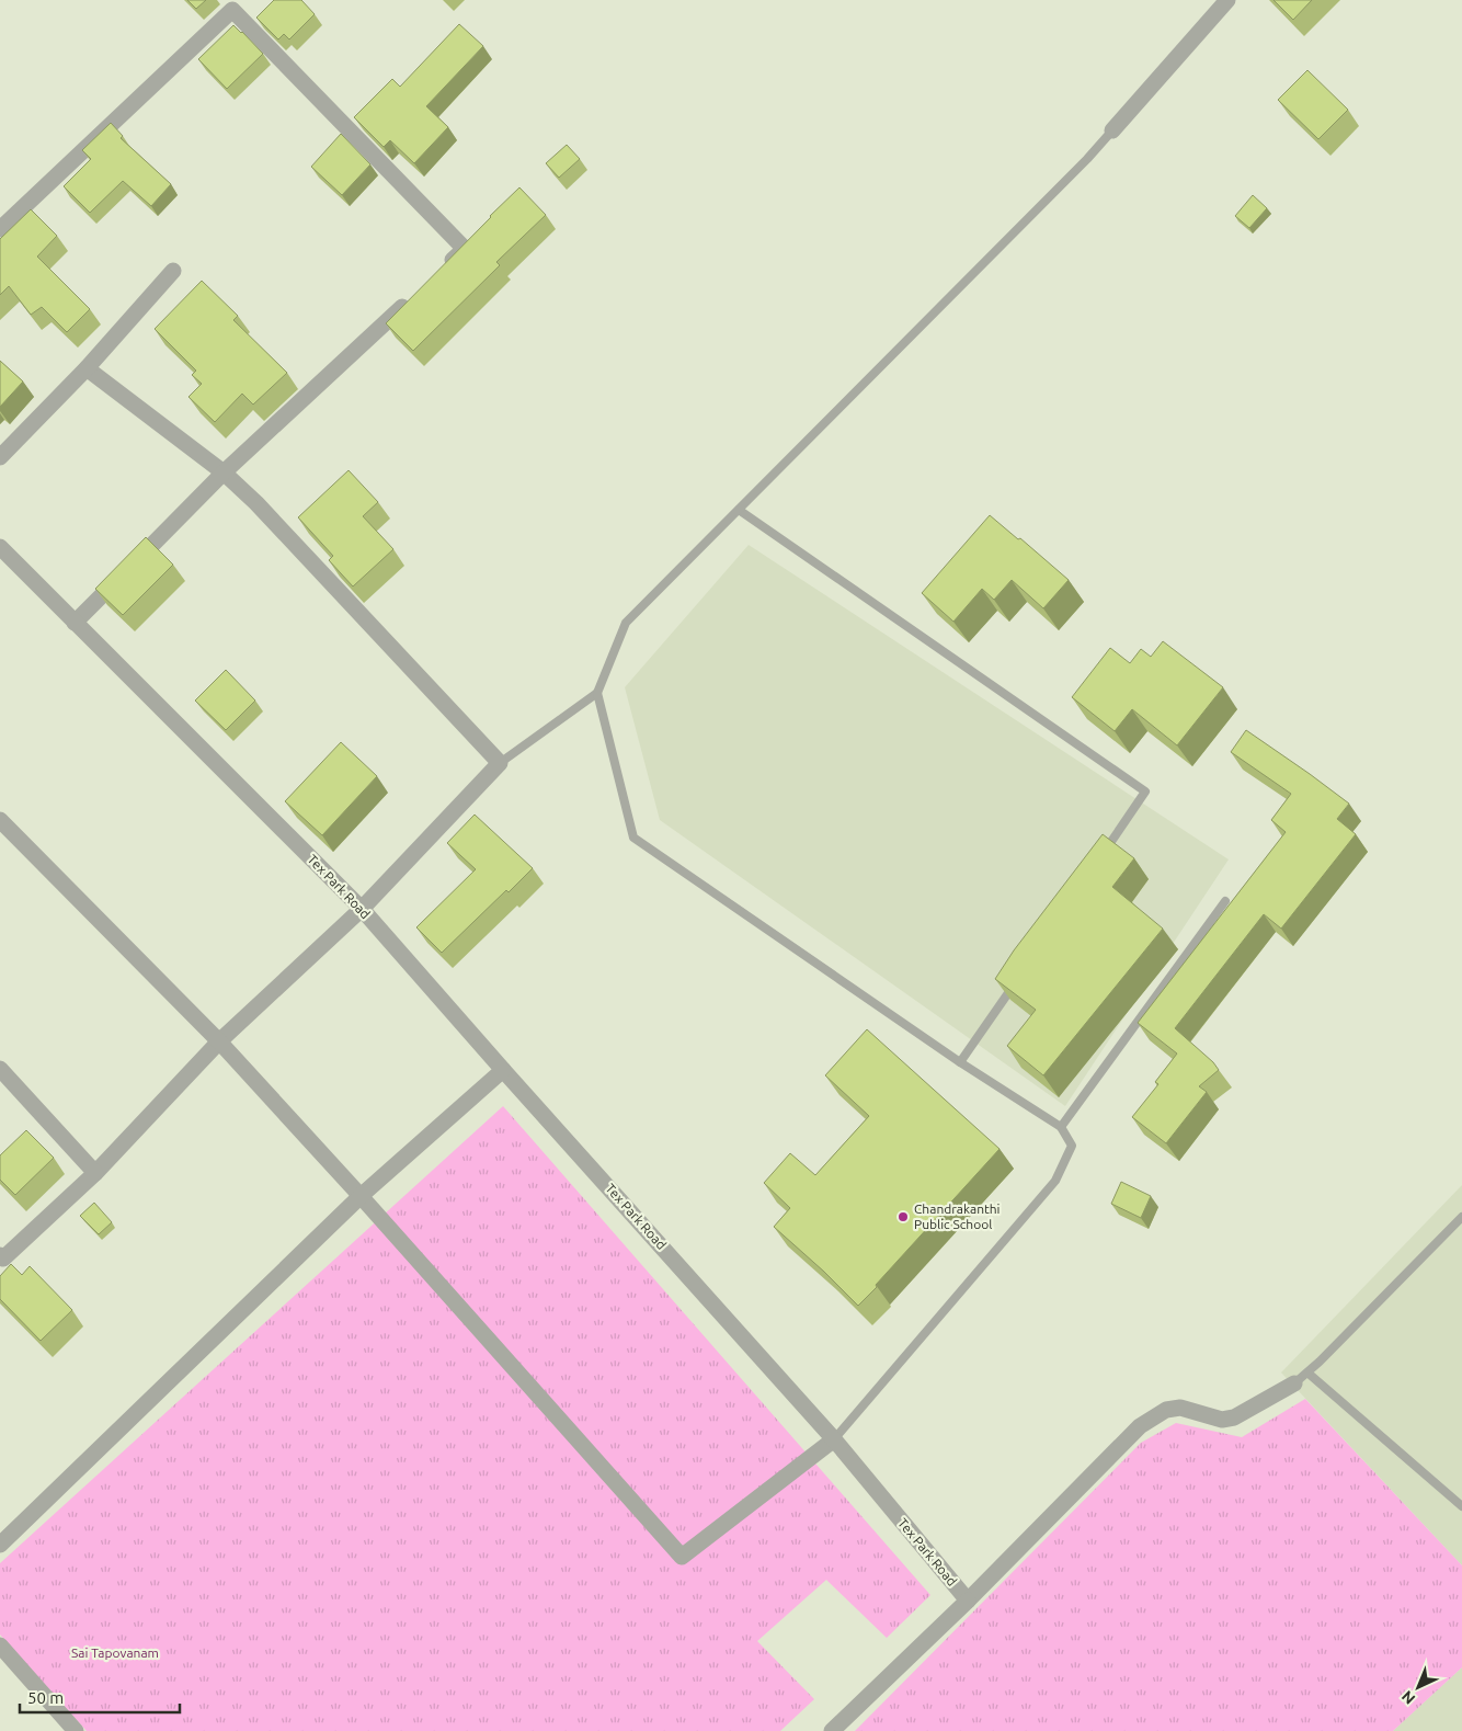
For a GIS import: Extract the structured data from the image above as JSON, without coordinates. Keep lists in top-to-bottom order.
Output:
{
  "streets": {
    "street": ["Tex Park Road"]
  },
  "parks": ["Sai Tapovanam"],
  "places": ["Chandrakanthi Public School"],
  "scale_bar": "50 m",
  "north": "bottom left"
}
